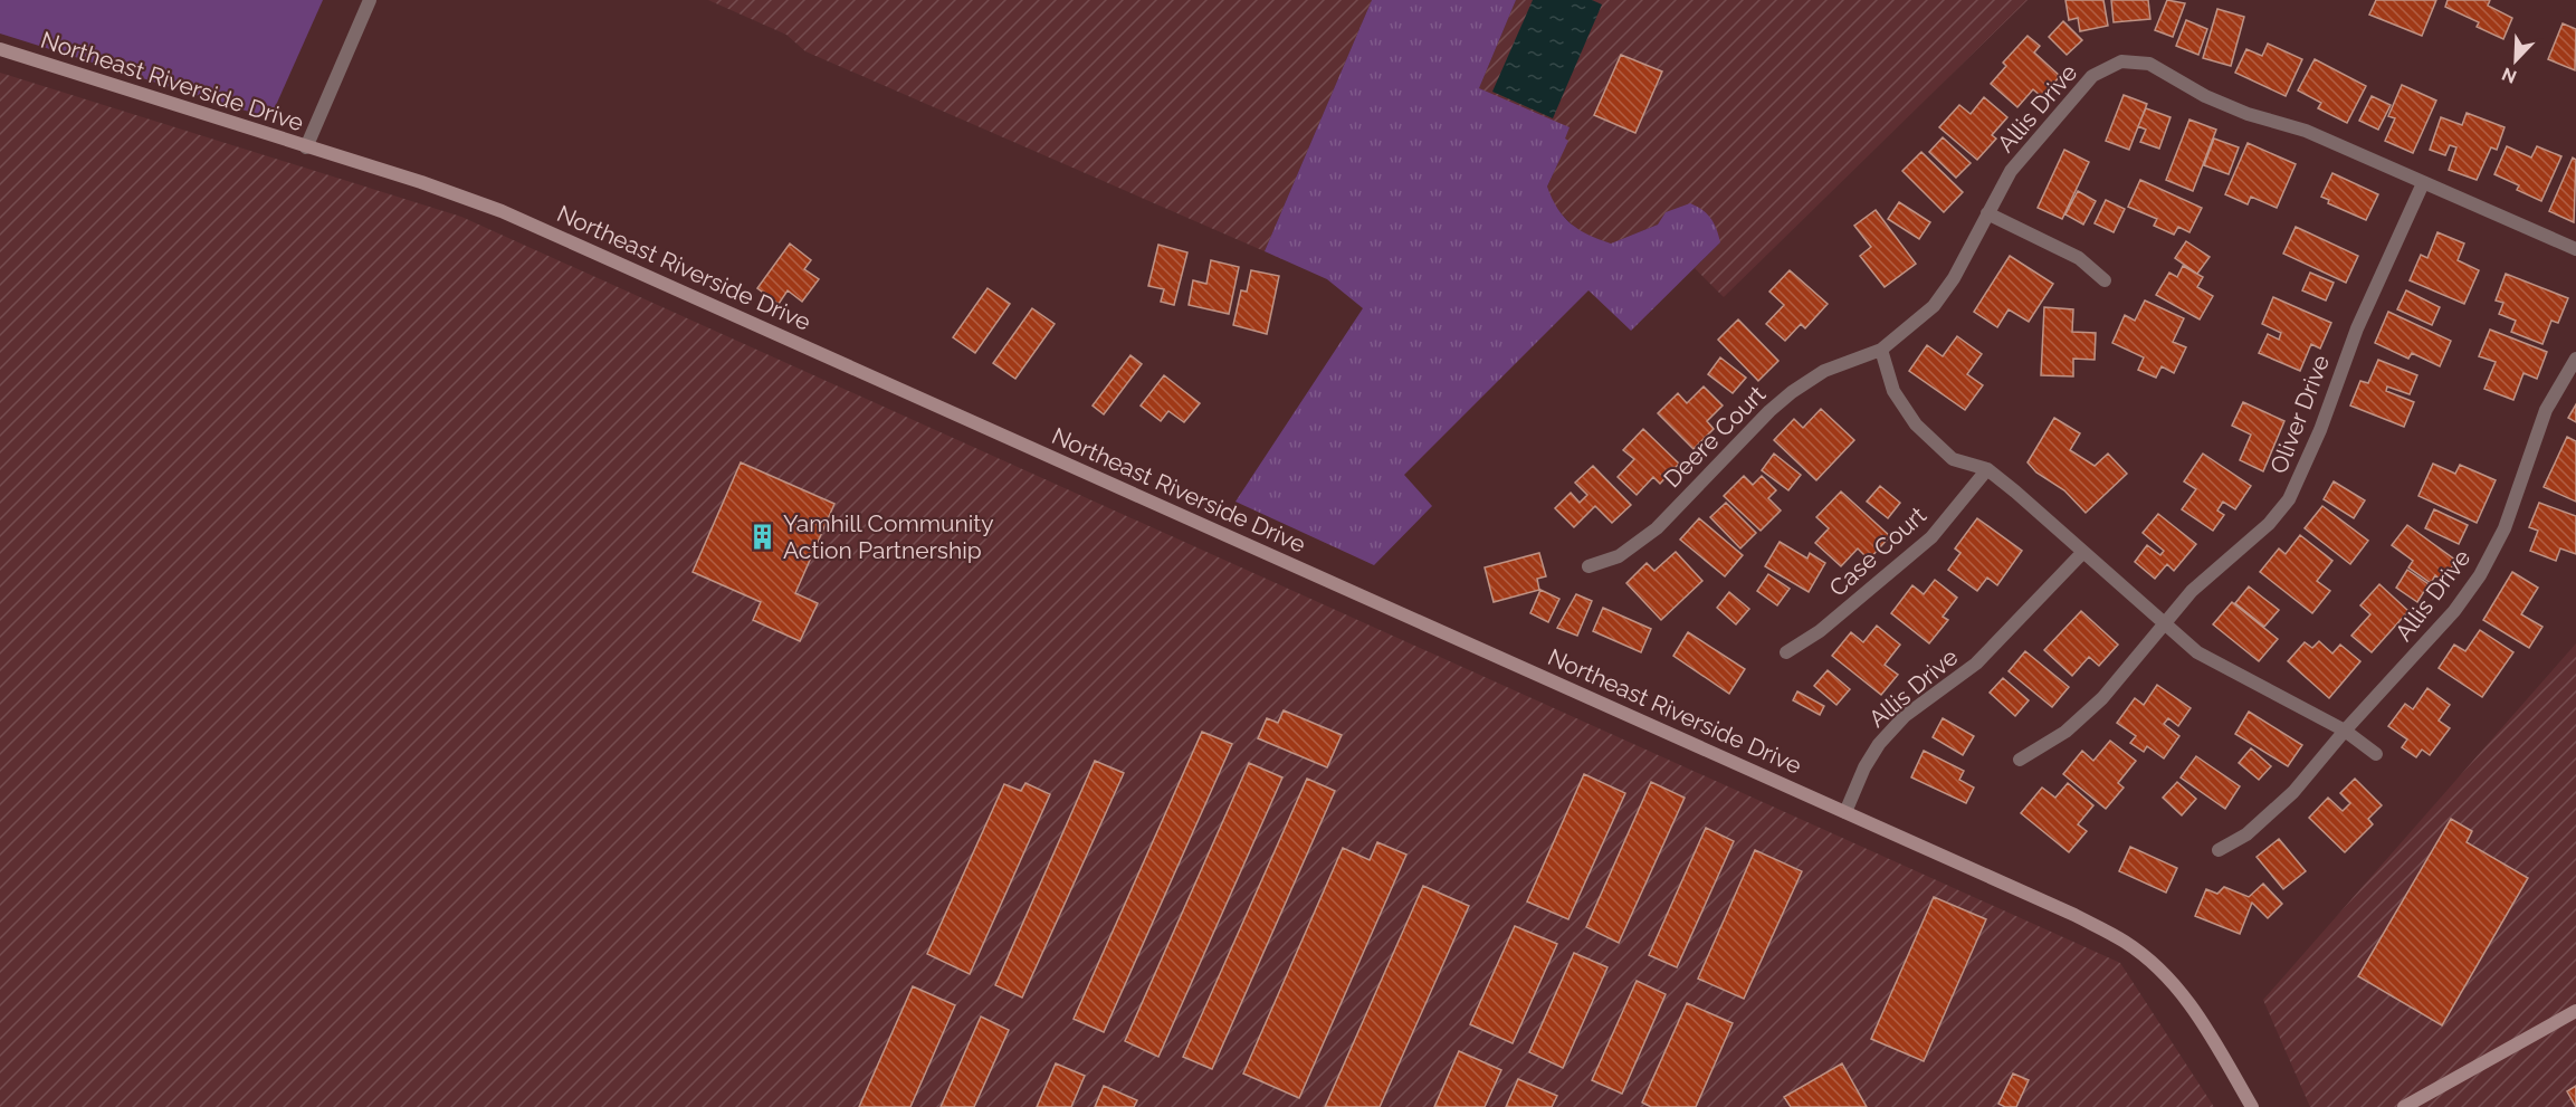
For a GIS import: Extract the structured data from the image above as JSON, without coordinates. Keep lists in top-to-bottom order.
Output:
{
  "streets": {
    "street": [
      "Northeast Riverside Drive",
      "Allis Drive",
      "Oliver Drive",
      "Deere Court",
      "Case Court"
    ]
  },
  "crossings": [
    ["Northeast Riverside Drive", "Allis Drive"],
    ["Allis Drive", "Oliver Drive"],
    ["Allis Drive", "Deere Court"]
  ],
  "places": {
    "building": ["Yamhill Community Action Partnership"]
  },
  "north": "bottom left"
}
